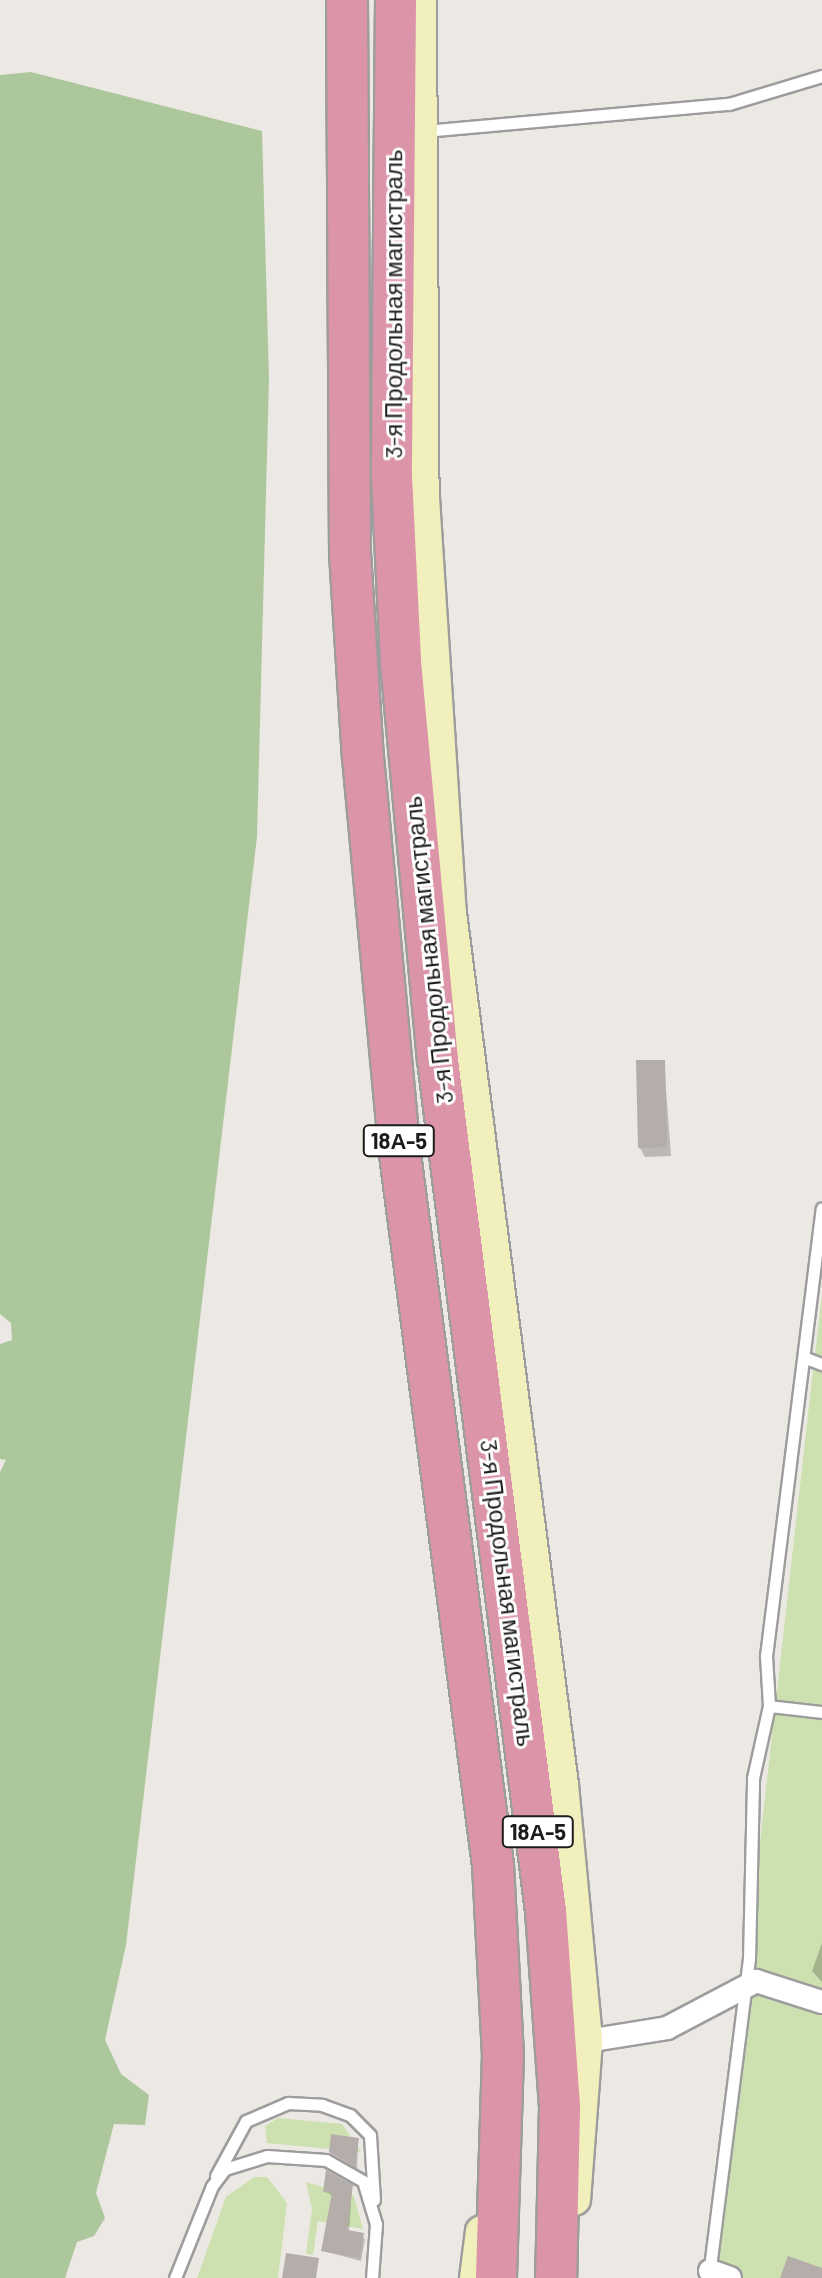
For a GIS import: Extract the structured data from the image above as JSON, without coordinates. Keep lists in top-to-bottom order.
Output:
{
  "streets": {
    "highway": ["3-я Продольная магистраль", "18А-5"]
  }
}
